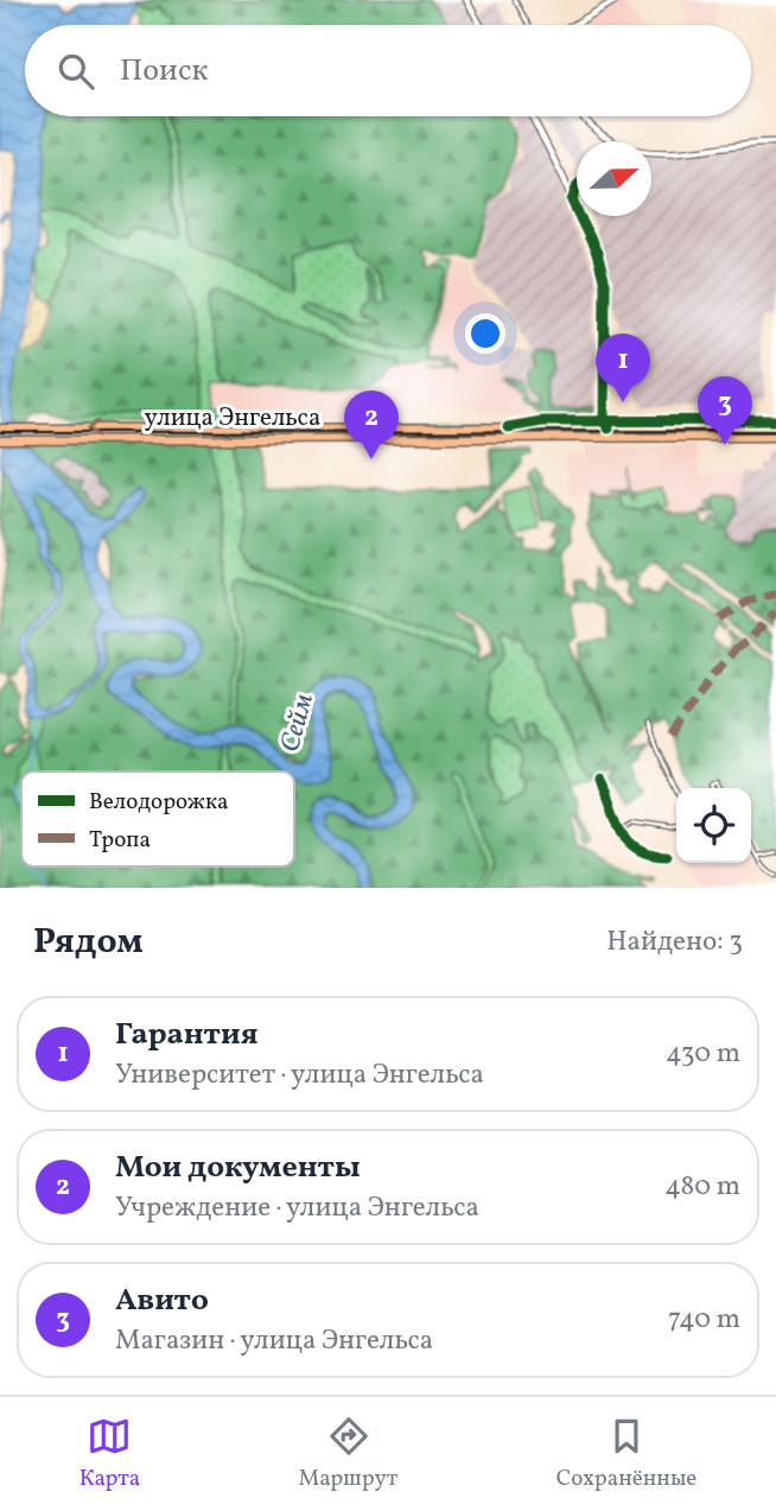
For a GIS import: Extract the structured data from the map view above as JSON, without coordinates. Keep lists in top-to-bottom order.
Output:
{
  "streets": {
    "main road": ["улица Энгельса"]
  },
  "water": ["Сейм"],
  "legend": ["Велодорожка", "Тропа"],
  "north": "right",
  "page": {
    "search": "Поиск",
    "pins": ["1", "3", "2"],
    "heading": ["Рядом", "Найдено: 3"],
    "list": [
      {
        "mark": "1",
        "name": "Гарантия",
        "note": "Университет · улица Энгельса",
        "value": "430 m"
      },
      {
        "mark": "2",
        "name": "Мои документы",
        "note": "Учреждение · улица Энгельса",
        "value": "480 m"
      },
      {
        "mark": "3",
        "name": "Авито",
        "note": "Магазин · улица Энгельса",
        "value": "740 m"
      }
    ],
    "nav": ["Карта", "Маршрут", "Сохранённые"]
  }
}
